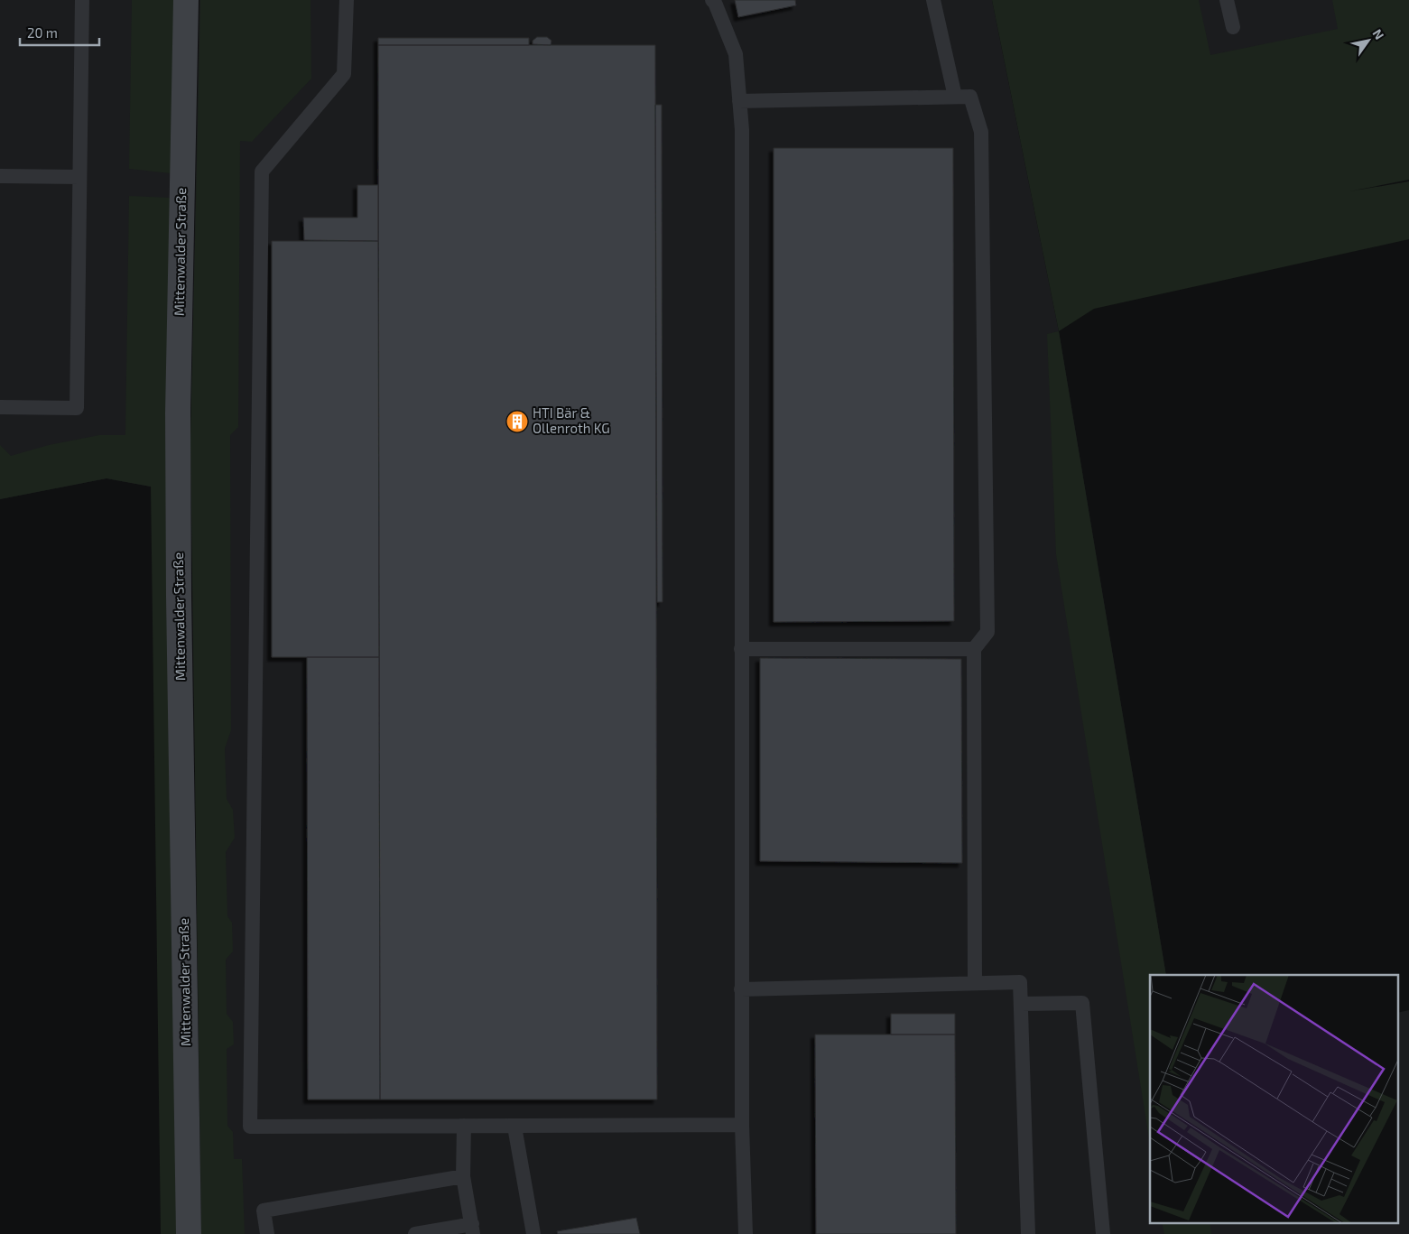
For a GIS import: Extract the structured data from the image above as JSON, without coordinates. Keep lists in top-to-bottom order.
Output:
{
  "streets": {
    "street": ["Mittenwalder Straße"]
  },
  "places": {
    "building": ["HTI Bär & Ollenroth KG"]
  },
  "scale_bar": "20 m",
  "north": "top right"
}
